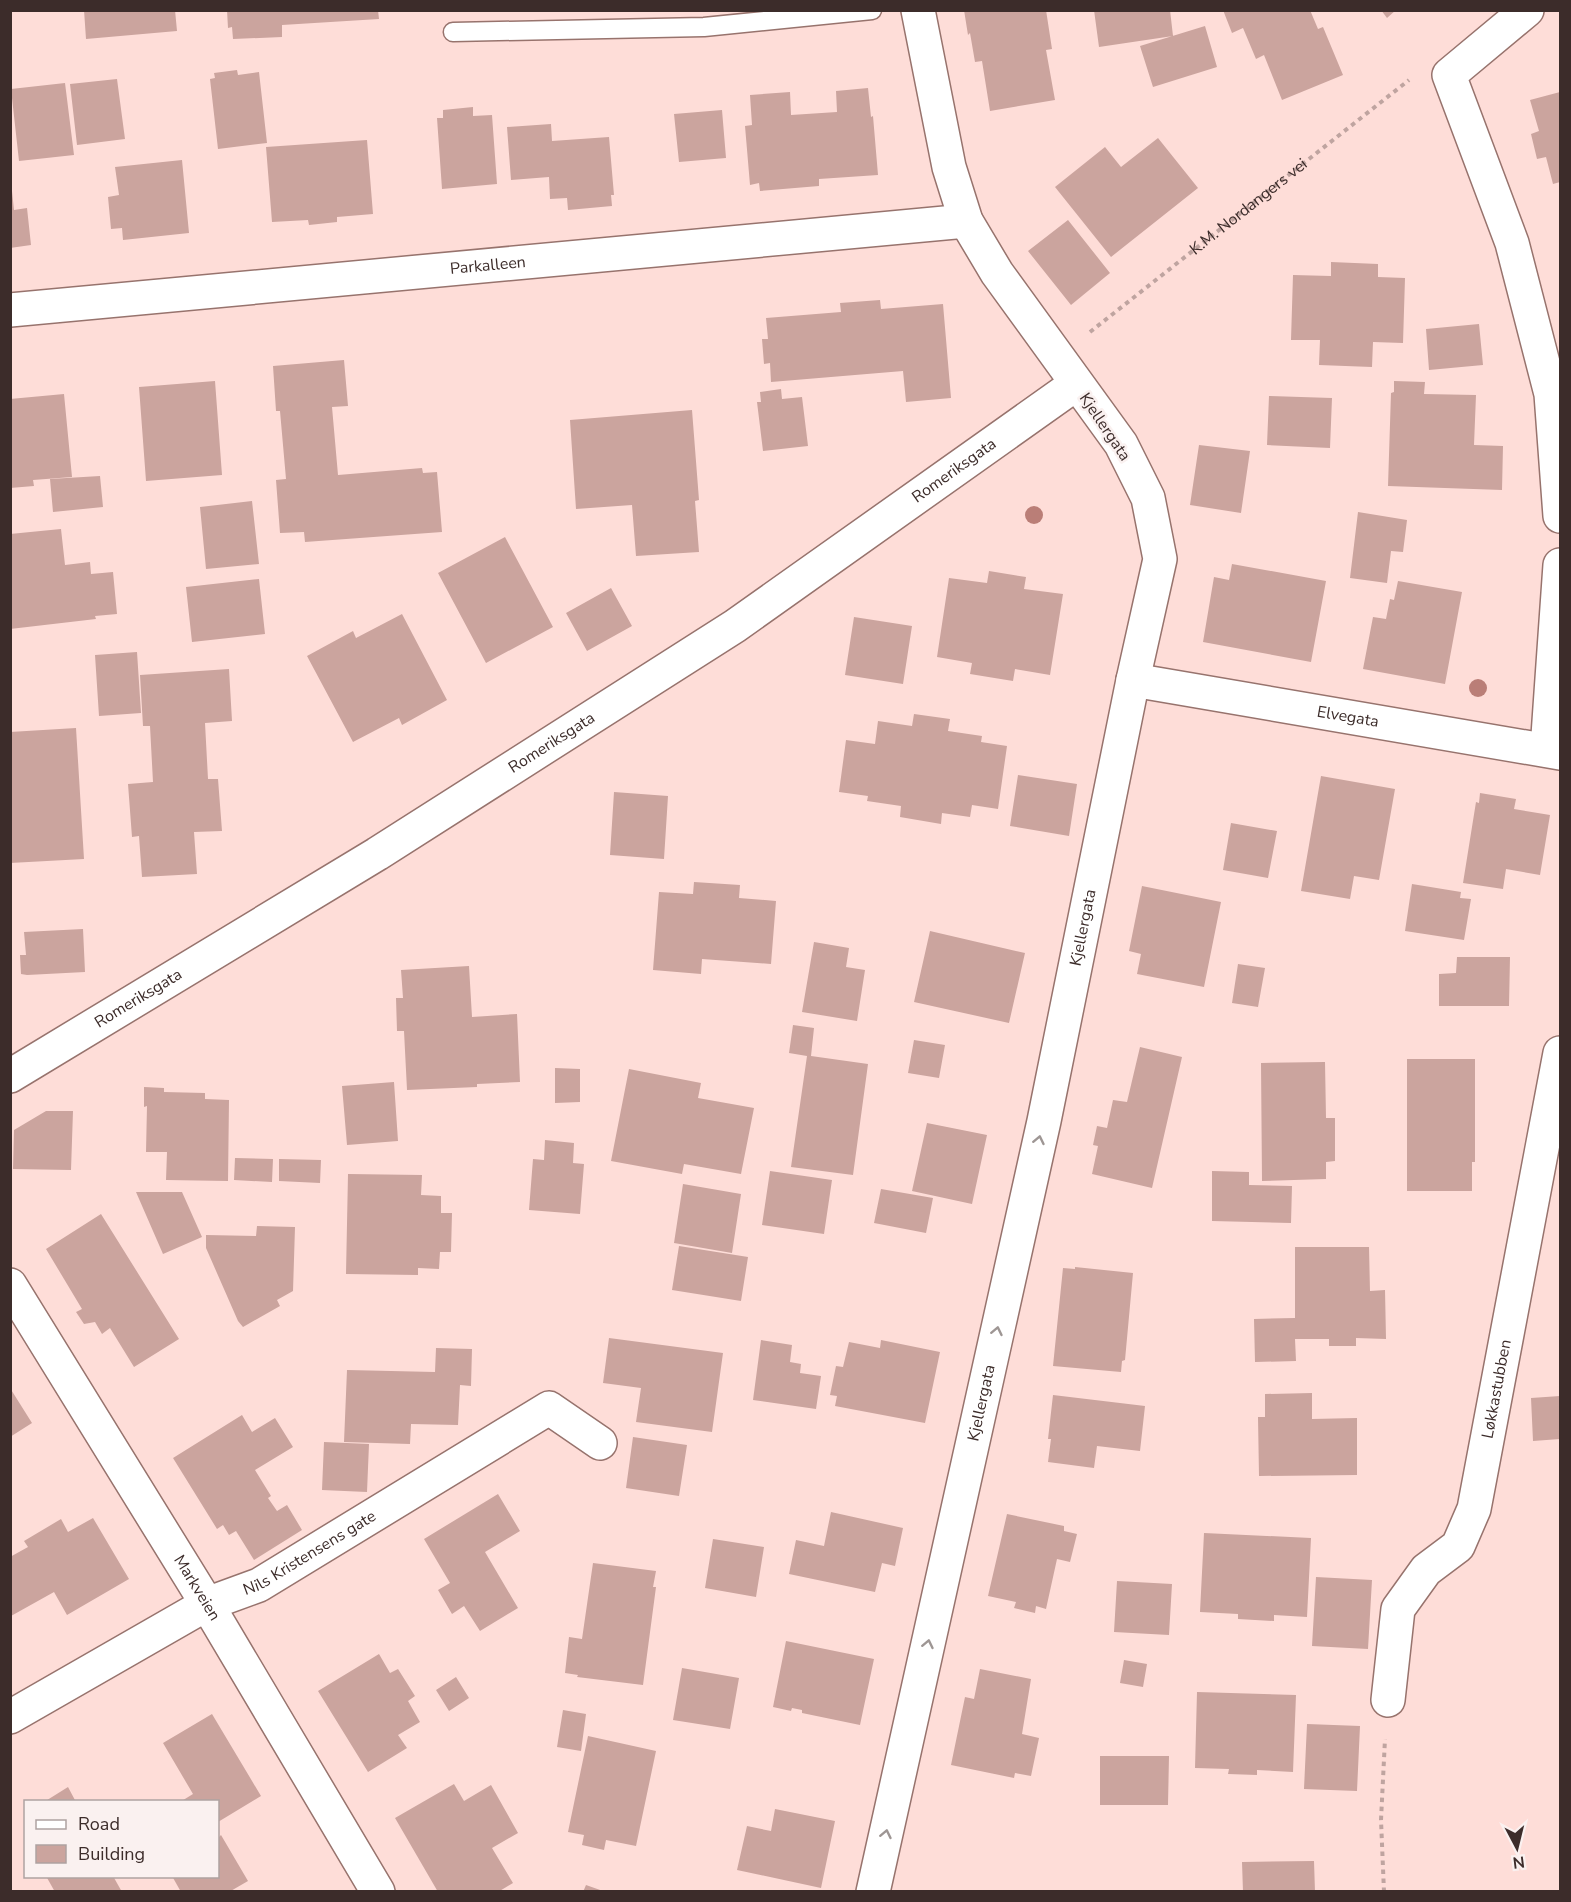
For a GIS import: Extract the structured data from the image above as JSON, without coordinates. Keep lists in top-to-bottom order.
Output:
{
  "streets": {
    "street": [
      "Parkalleen",
      "Kjellergata",
      "Romeriksgata",
      "Elvegata",
      "Løkkastubben",
      "Nils Kristensens gate",
      "Markveien"
    ],
    "path": ["K.M. Nordangers vei"]
  },
  "crossings": [
    ["K.M. Nordangers vei", "Kjellergata"],
    ["Parkalleen", "Kjellergata"],
    ["Kjellergata", "Romeriksgata"],
    ["Kjellergata", "Elvegata"],
    ["Nils Kristensens gate", "Markveien"]
  ],
  "one_way": ["Kjellergata"],
  "legend": ["Road", "Building"],
  "north": "bottom"
}
